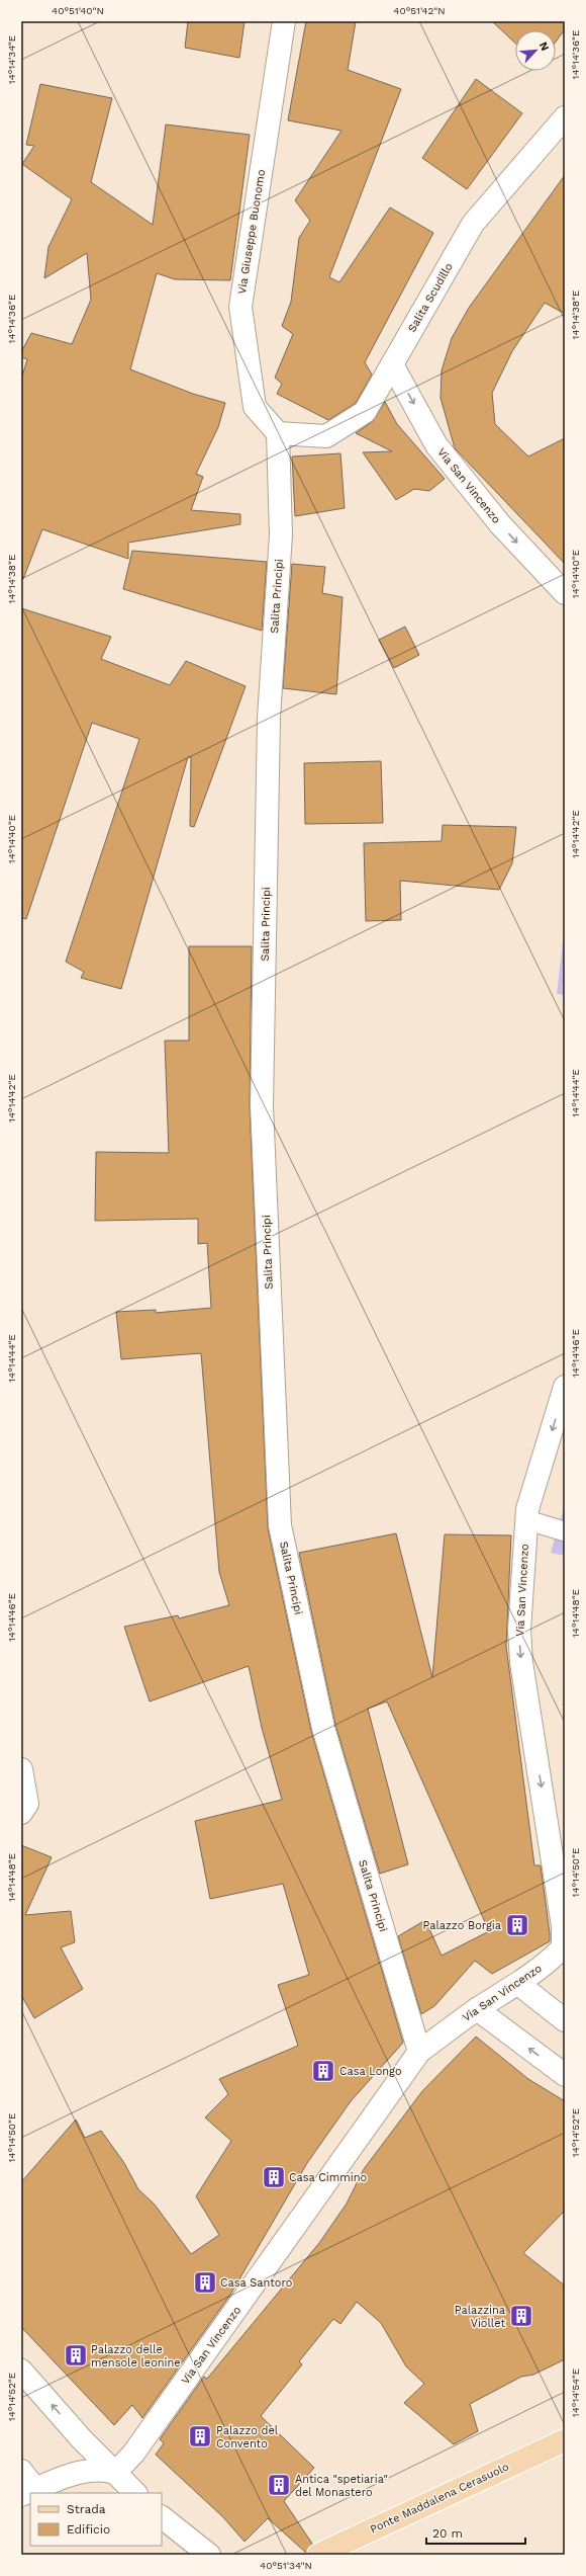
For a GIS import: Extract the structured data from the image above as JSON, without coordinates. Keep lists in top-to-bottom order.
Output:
{
  "streets": {
    "main road": ["Ponte Maddalena Cerasuolo"],
    "street": [
      "Via Giuseppe Buonomo",
      "Salita Scudillo",
      "Via San Vincenzo",
      "Salita Principi"
    ]
  },
  "crossings": [
    ["Via Giuseppe Buonomo", "Salita Scudillo"],
    ["Via Giuseppe Buonomo", "Salita Principi"],
    ["Salita Scudillo", "Via San Vincenzo"],
    ["Salita Scudillo", "Salita Principi"],
    ["Via San Vincenzo", "Salita Principi"]
  ],
  "one_way": ["Via San Vincenzo"],
  "places": {
    "building": [
      "Palazzo Borgia",
      "Casa Longo",
      "Casa Cimmino",
      "Casa Santoro",
      "Palazzina Viollet",
      "Palazzo delle mensole leonine",
      "Palazzo del Convento",
      "Antica \"spetiaria\" del Monastero"
    ]
  },
  "legend": ["Strada", "Edificio"],
  "scale_bar": "20 m",
  "north": "top right",
  "coordinates": [
    "40°51'40\"N",
    "40°51'42\"N",
    "14°14'36\"E",
    "14°14'34\"E",
    "14°14'38\"E",
    "14°14'40\"E",
    "14°14'42\"E",
    "14°14'44\"E",
    "14°14'46\"E",
    "14°14'48\"E",
    "14°14'50\"E",
    "14°14'52\"E",
    "14°14'54\"E",
    "40°51'34\"N"
  ]
}
